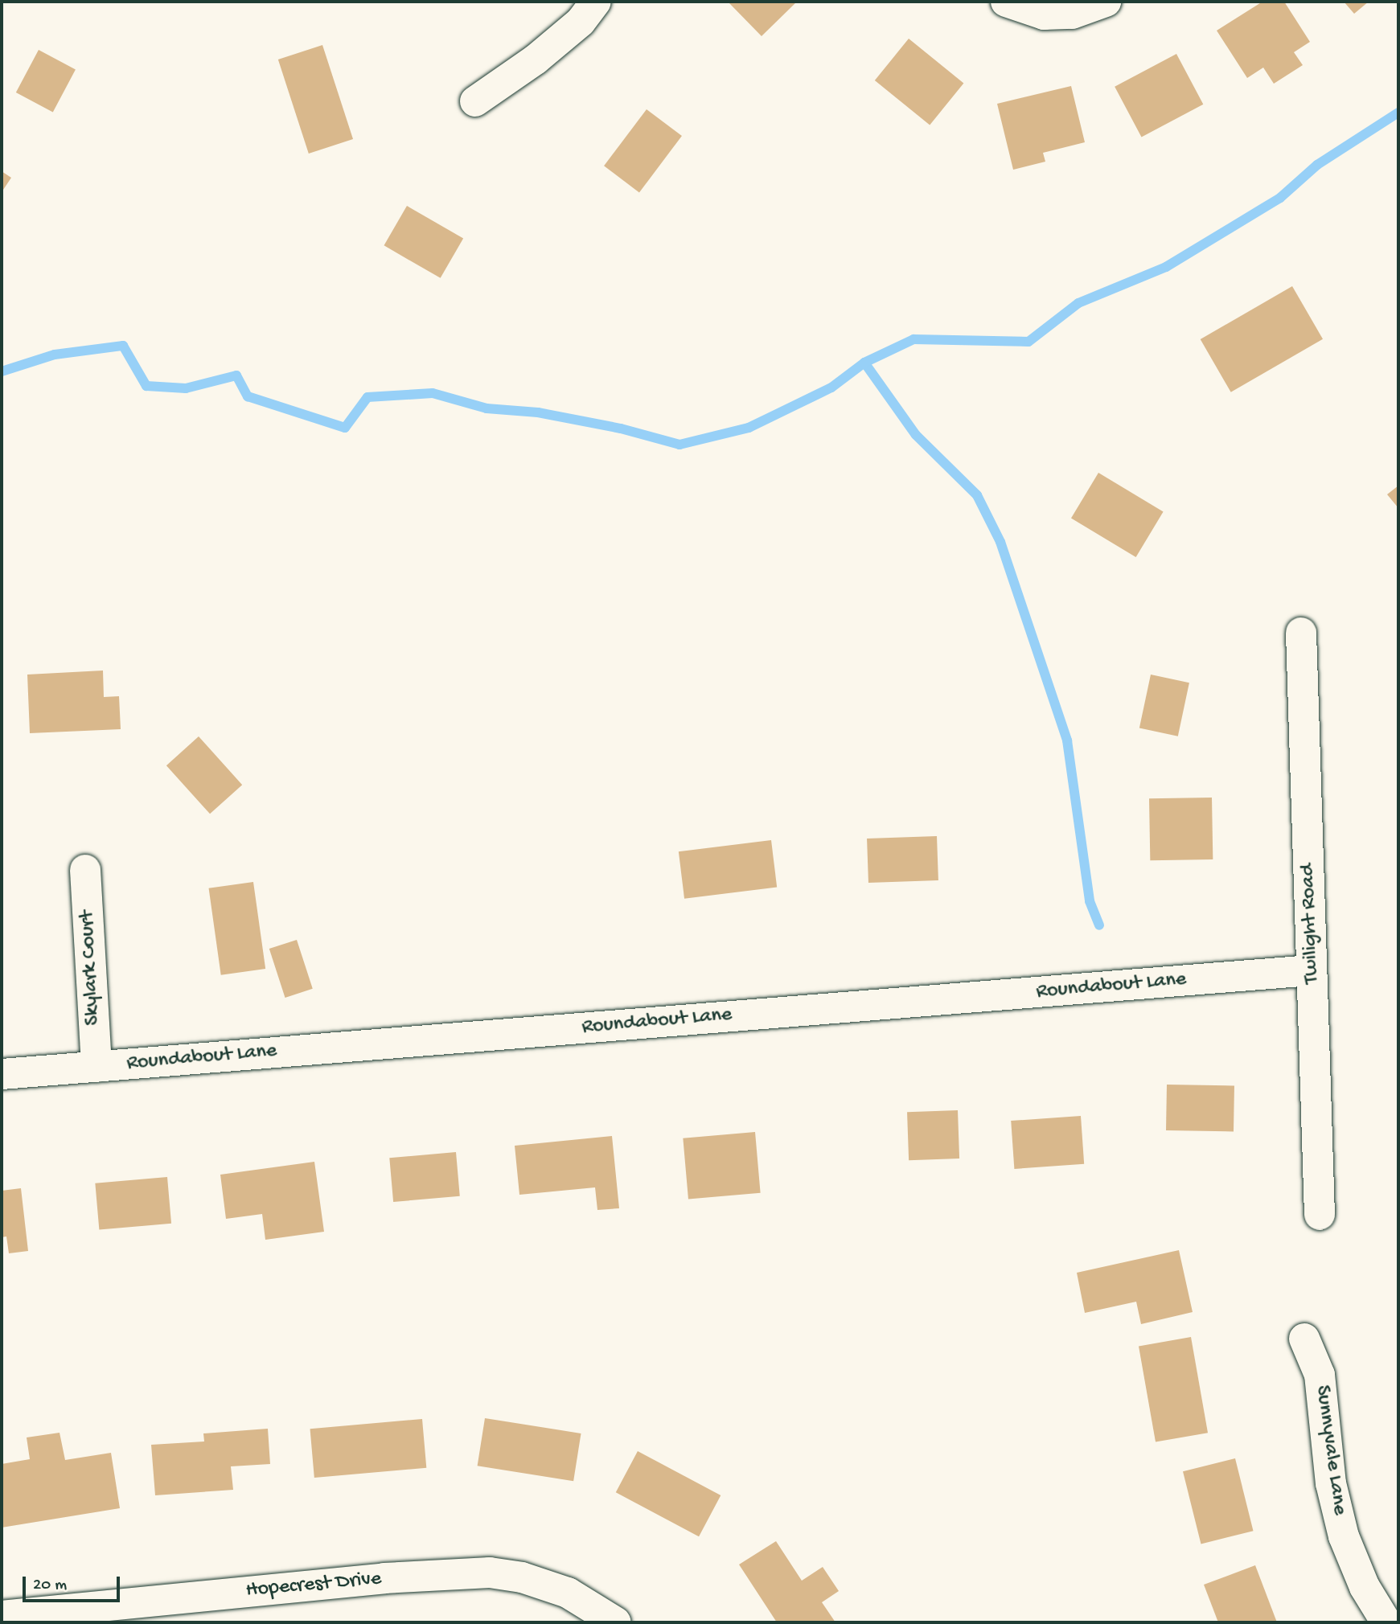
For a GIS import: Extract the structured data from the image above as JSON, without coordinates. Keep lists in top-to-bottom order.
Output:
{
  "streets": {
    "street": [
      "Twilight Road",
      "Skylark Court",
      "Roundabout Lane",
      "Sunnyvale Lane",
      "Hopecrest Drive"
    ]
  },
  "crossings": [
    ["Twilight Road", "Roundabout Lane"],
    ["Skylark Court", "Roundabout Lane"]
  ],
  "scale_bar": "20 m"
}
